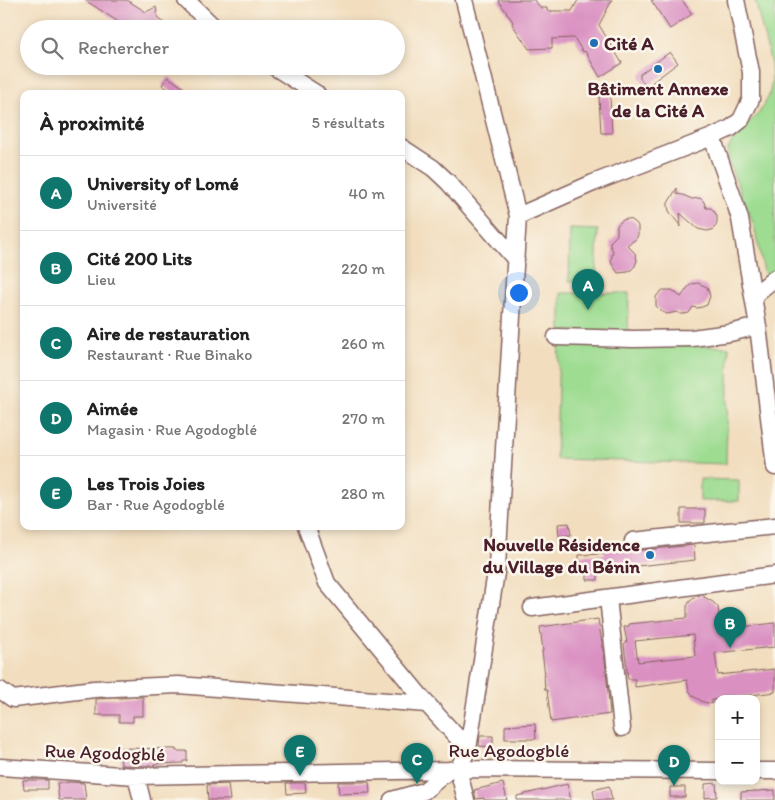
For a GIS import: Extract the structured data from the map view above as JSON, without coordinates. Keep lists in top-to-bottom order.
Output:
{
  "streets": {
    "street": ["Rue Agodogblé"]
  },
  "places": ["Cité A", "Bâtiment Annexe de la Cité A", "Nouvelle Résidence du Village du Bénin"],
  "page": {
    "search": "Rechercher",
    "heading": ["À proximité", "5 résultats"],
    "list": [
      {
        "mark": "A",
        "name": "University of Lomé",
        "note": "Université",
        "value": "40 m"
      },
      {
        "mark": "B",
        "name": "Cité 200 Lits",
        "note": "Lieu",
        "value": "220 m"
      },
      {
        "mark": "C",
        "name": "Aire de restauration",
        "note": "Restaurant · Rue Binako",
        "value": "260 m"
      },
      {
        "mark": "D",
        "name": "Aimée",
        "note": "Magasin · Rue Agodogblé",
        "value": "270 m"
      },
      {
        "mark": "E",
        "name": "Les Trois Joies",
        "note": "Bar · Rue Agodogblé",
        "value": "280 m"
      }
    ],
    "pins": [
      "A",
      "B",
      "E",
      "C",
      "D"
    ],
    "map_buttons": ["+", "−"]
  }
}
